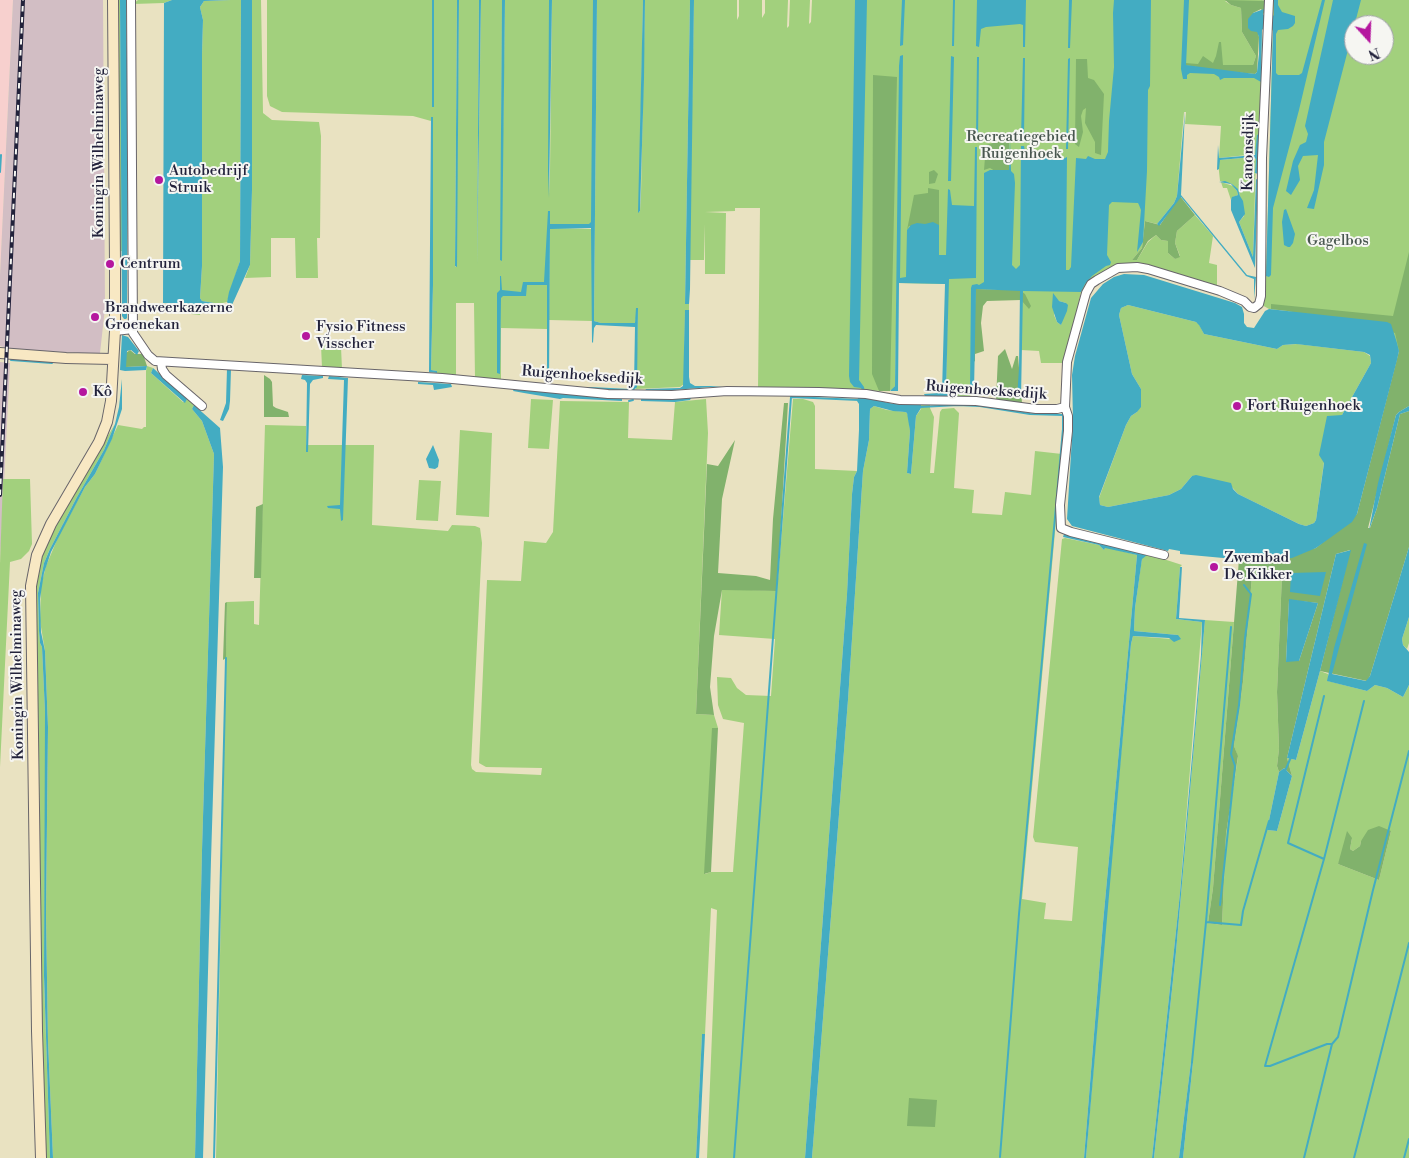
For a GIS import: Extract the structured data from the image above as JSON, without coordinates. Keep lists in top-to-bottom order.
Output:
{
  "streets": {
    "main road": ["Koningin Wilhelminaweg"],
    "street": ["Kanonsdijk", "Ruigenhoeksedijk"]
  },
  "crossings": [
    ["Kanonsdijk", "Ruigenhoeksedijk"]
  ],
  "parks": ["Recreatiegebied Ruigenhoek", "Gagelbos"],
  "places": [
    "Autobedrijf Struik",
    "Centrum",
    "Brandweerkazerne Groenekan",
    "Fysio Fitness Visscher",
    "Kô",
    "Fort Ruigenhoek",
    "Zwembad De Kikker"
  ],
  "north": "bottom"
}
